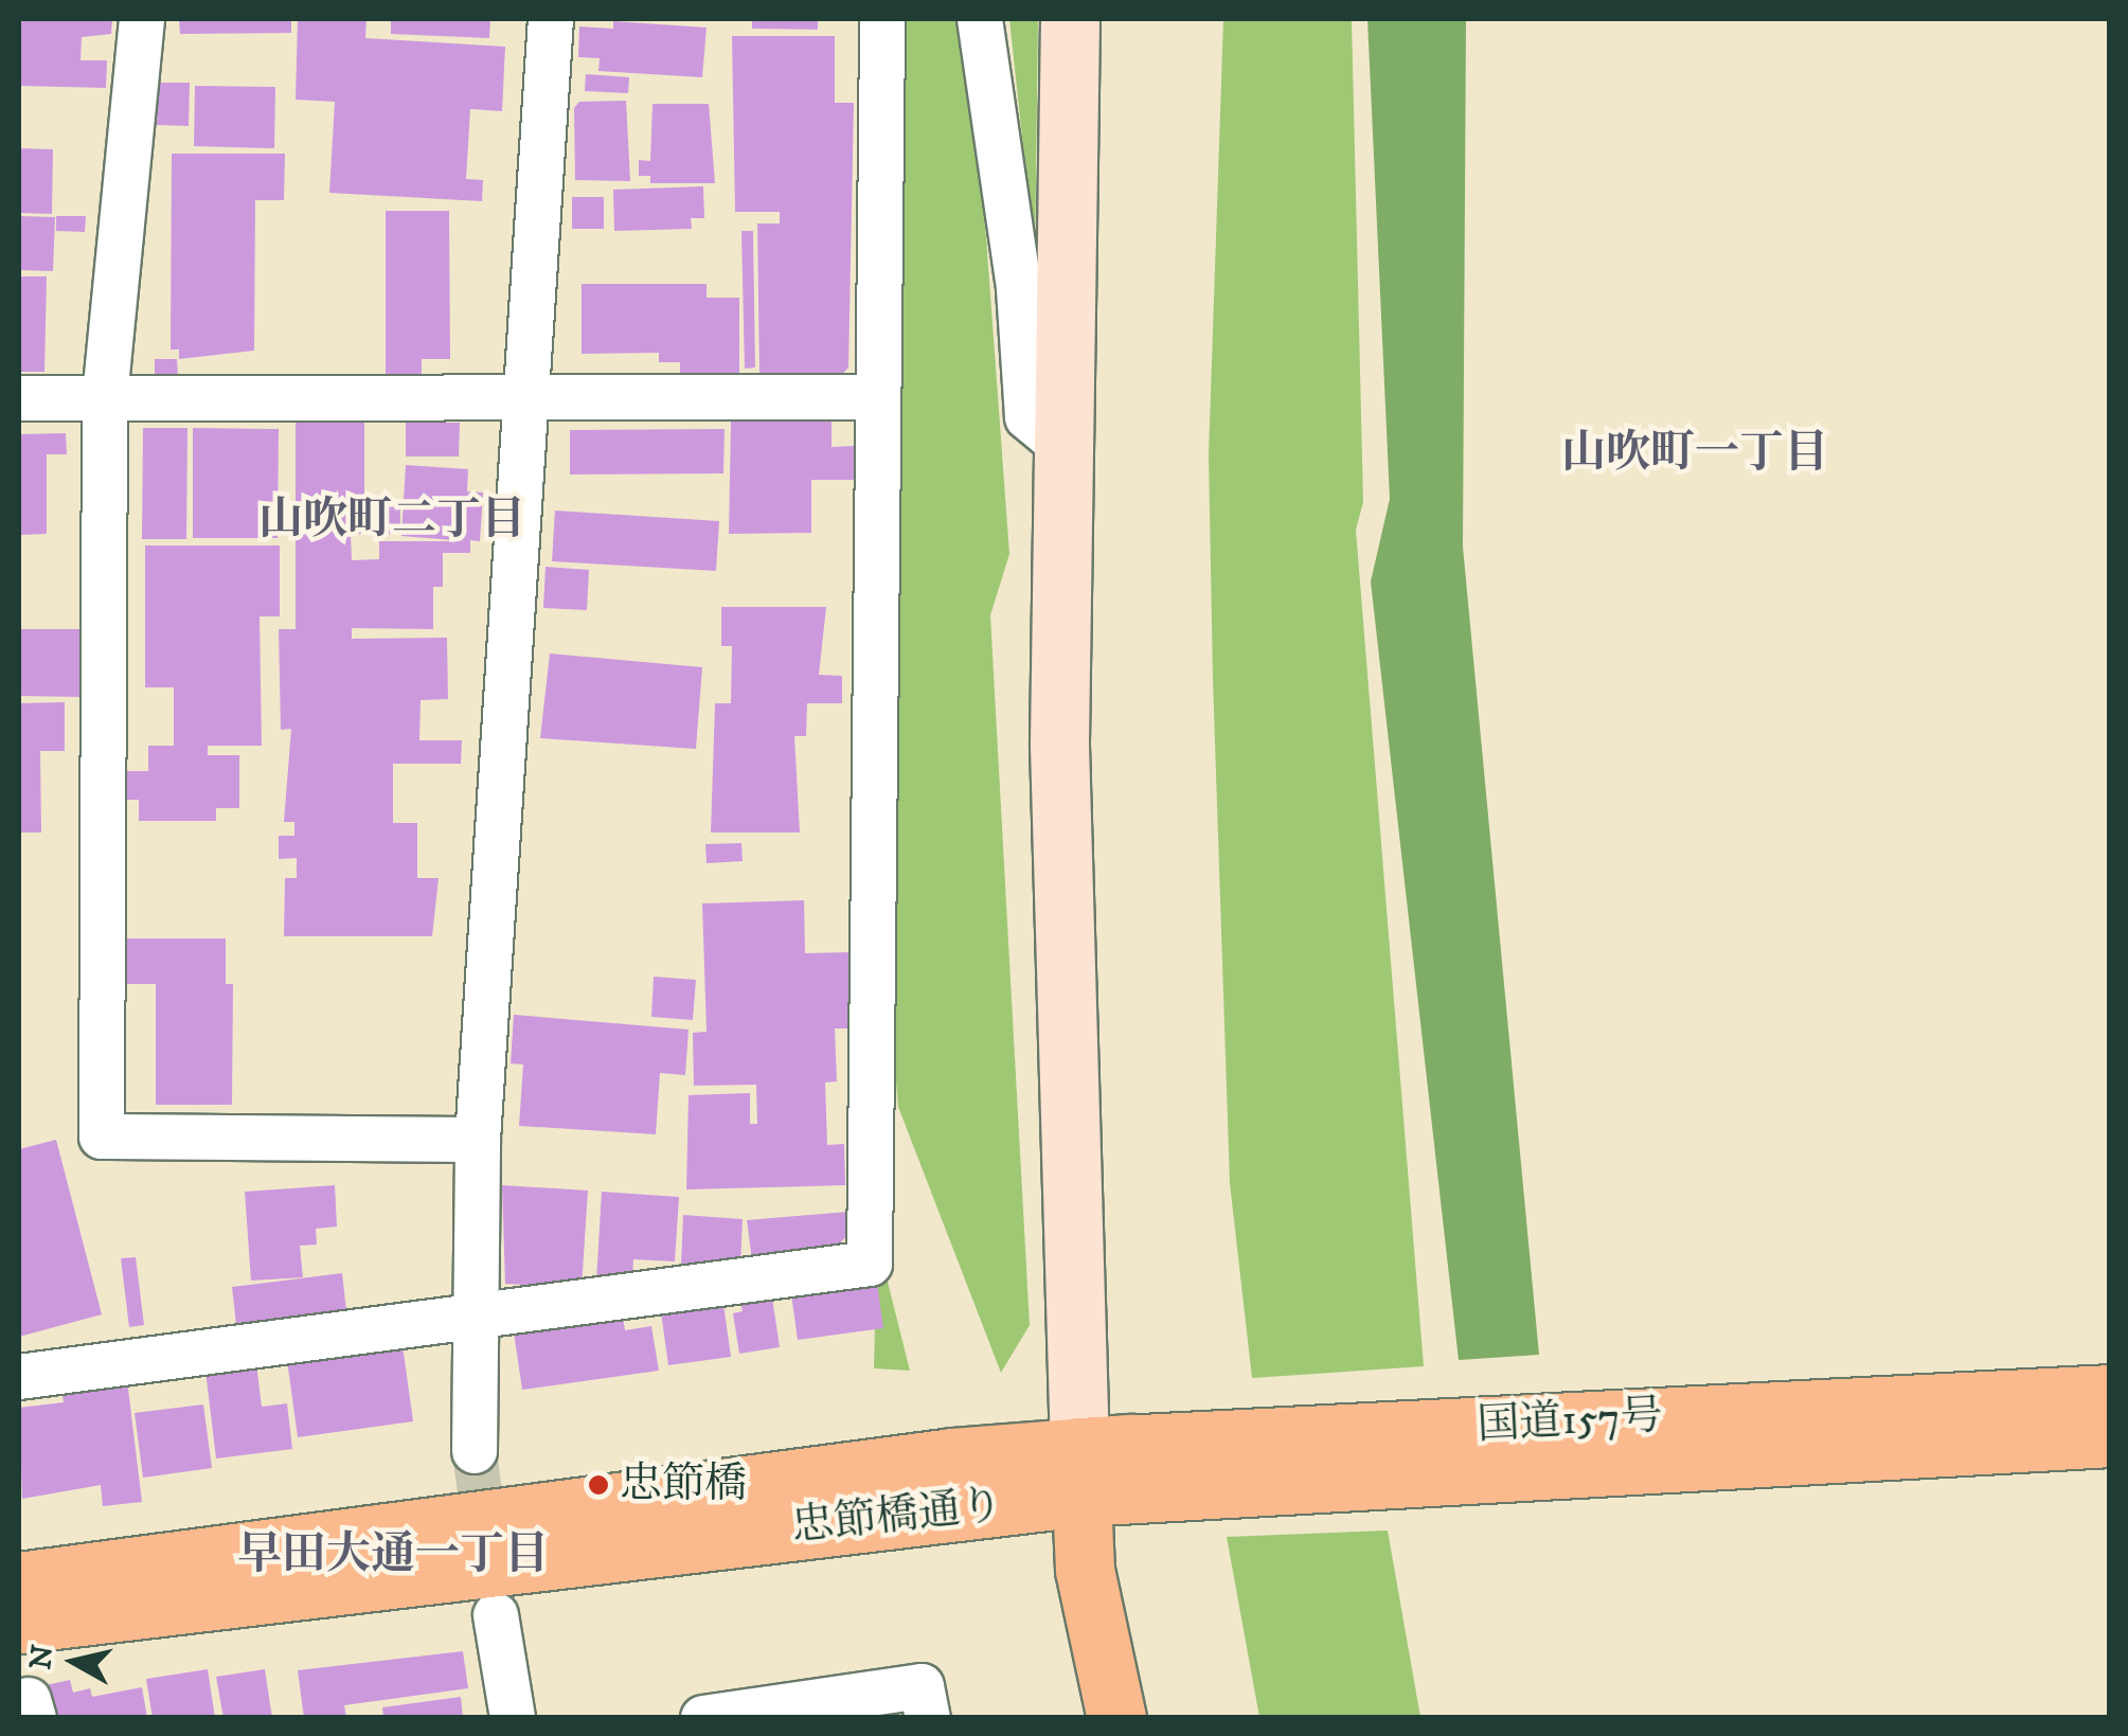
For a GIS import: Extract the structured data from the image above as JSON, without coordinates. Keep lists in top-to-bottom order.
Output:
{
  "streets": {
    "main road": ["国道157号", "忠節橋通り"]
  },
  "districts": ["山吹町一丁目", "山吹町二丁目", "早田大通一丁目"],
  "places": ["忠節橋"],
  "north": "left"
}
